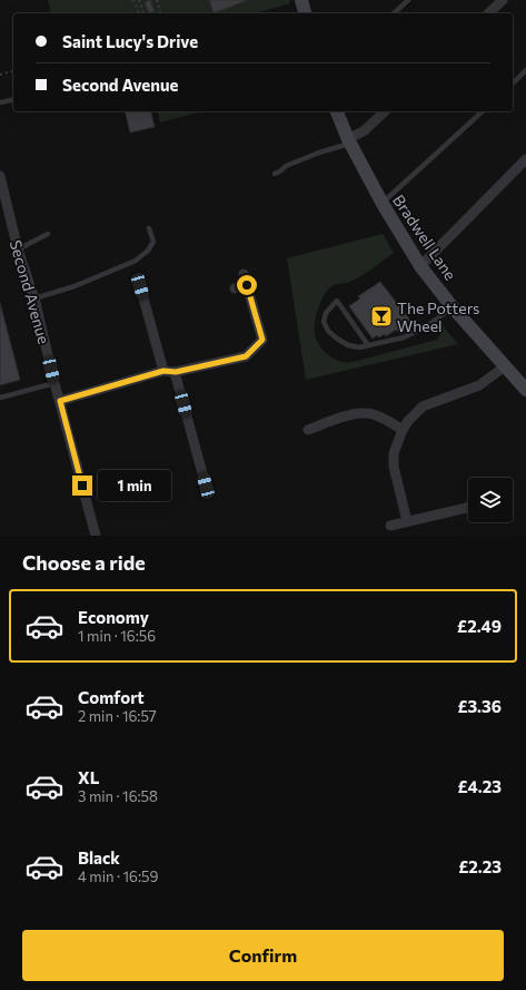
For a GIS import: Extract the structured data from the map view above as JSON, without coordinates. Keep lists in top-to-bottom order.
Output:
{
  "streets": {
    "street": ["Bradwell Lane", "Second Avenue"]
  },
  "places": {
    "bar": ["The Potters Wheel"]
  },
  "page": {
    "banner": ["Saint Lucy's Drive", "Second Avenue"],
    "bubble": "1 min",
    "heading": "Choose a ride",
    "list": [
      {
        "name": "Economy",
        "note": "1 min · 16:56",
        "value": "£2.49"
      },
      {
        "name": "Comfort",
        "note": "2 min · 16:57",
        "value": "£3.36"
      },
      {
        "name": "XL",
        "note": "3 min · 16:58",
        "value": "£4.23"
      },
      {
        "name": "Black",
        "note": "4 min · 16:59",
        "value": "£2.23"
      }
    ],
    "buttons": "Confirm"
  }
}
